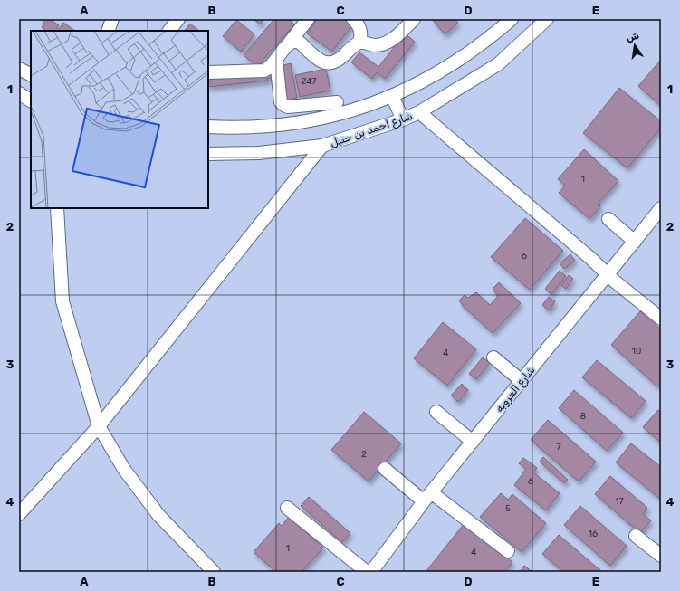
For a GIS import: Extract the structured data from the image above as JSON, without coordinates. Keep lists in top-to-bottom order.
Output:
{
  "streets": {
    "street": ["شارع احمد بن حنبل", "شارع العروبه"]
  },
  "house_numbers": [
    "247",
    "1",
    "6",
    "10",
    "4",
    "8",
    "7",
    "2",
    "6",
    "17",
    "5",
    "16",
    "1",
    "4"
  ],
  "north": "top",
  "grid": {
    "columns": [
      "A",
      "B",
      "C",
      "D",
      "E"
    ],
    "rows": [
      "1",
      "2",
      "3",
      "4"
    ]
  }
}
